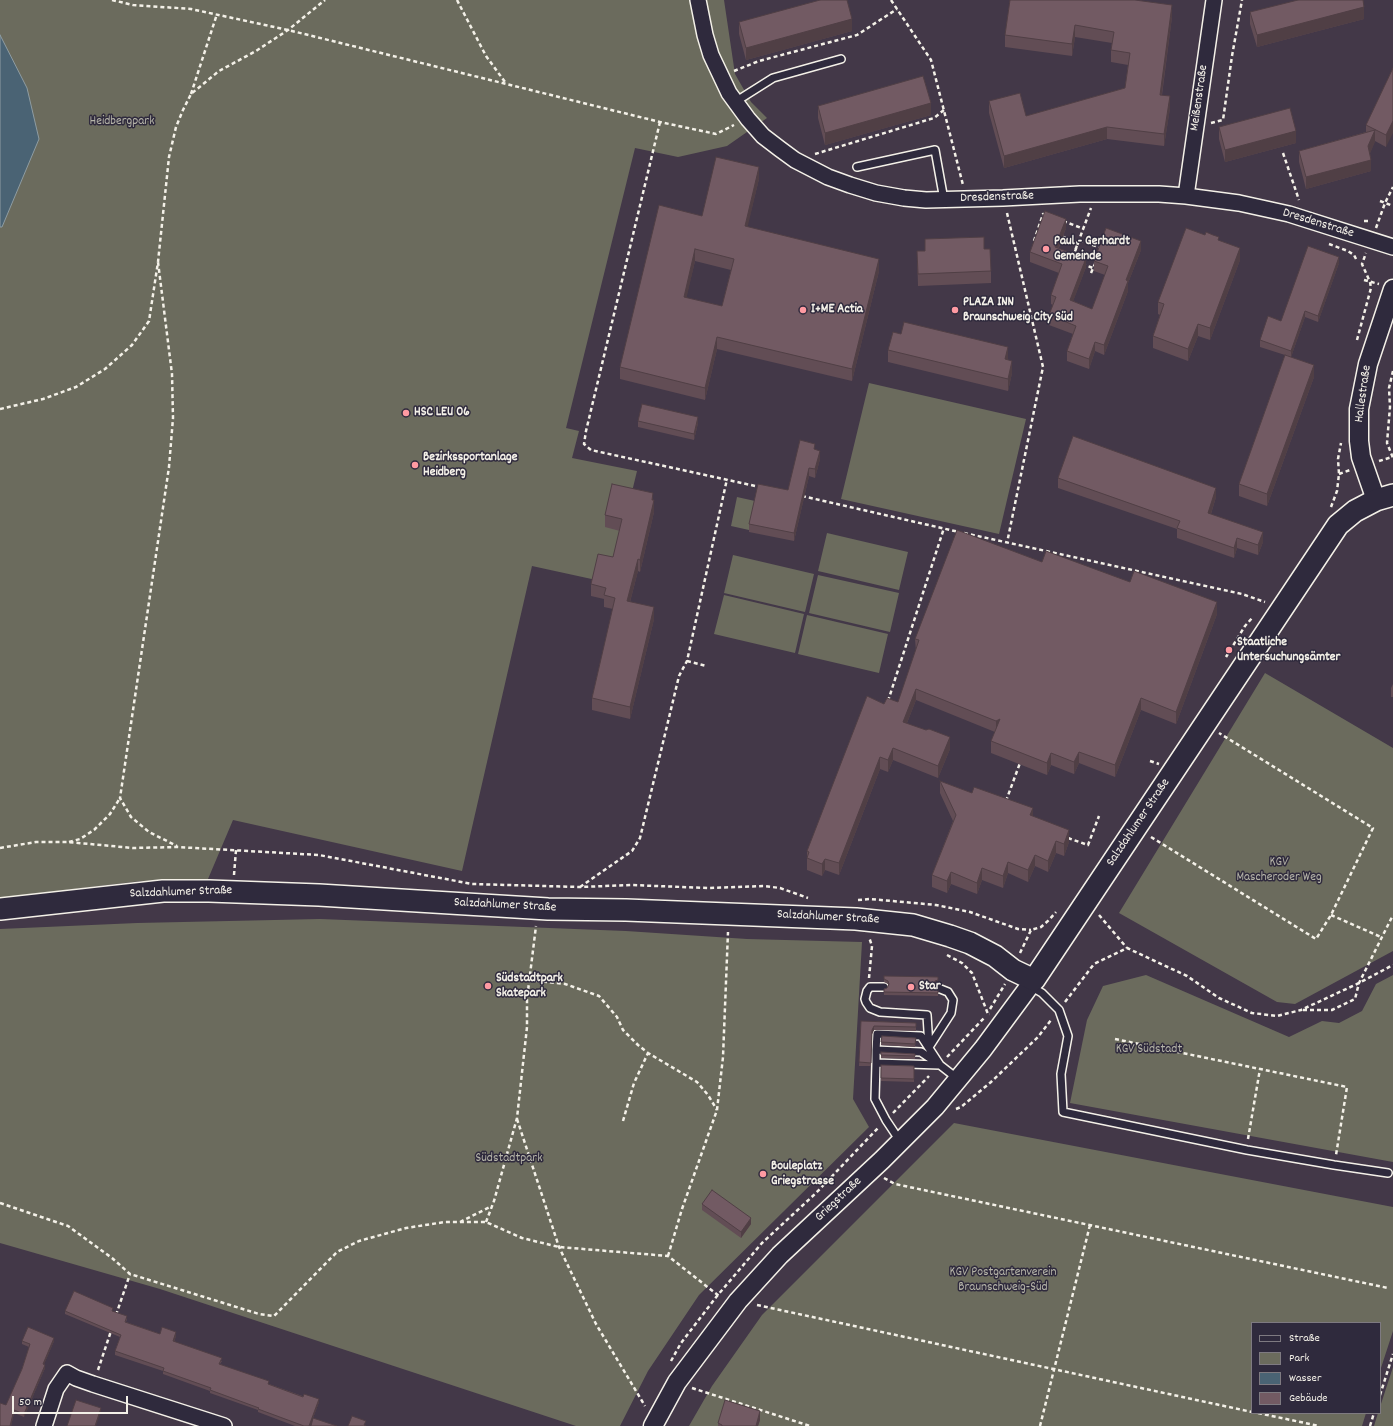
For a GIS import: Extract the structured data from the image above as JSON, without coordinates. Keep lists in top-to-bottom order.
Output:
{
  "streets": {
    "main road": ["Salzdahlumer Straße"],
    "street": [
      "Meißenstraße",
      "Dresdenstraße",
      "Hallestraße",
      "Griegstraße"
    ]
  },
  "crossings": [
    ["Meißenstraße", "Dresdenstraße"],
    ["Hallestraße", "Salzdahlumer Straße"],
    ["Salzdahlumer Straße", "Griegstraße"]
  ],
  "parks": [
    "Heidbergpark",
    "KGV Mascheroder Weg",
    "KGV Südstadt",
    "Südstadtpark",
    "KGV Postgartenverein Braunschweig-Süd"
  ],
  "places": [
    "Paul - Gerhardt Gemeinde",
    "I+ME Actia",
    "PLAZA INN Braunschweig City Süd",
    "HSC LEU 06",
    "Bezirkssportanlage Heidberg",
    "Staatliche Untersuchungsämter",
    "Südstadtpark Skatepark",
    "Star",
    "Bouleplatz Griegstrasse"
  ],
  "legend": [
    "Straße",
    "Park",
    "Wasser",
    "Gebäude"
  ],
  "scale_bar": "50 m"
}
